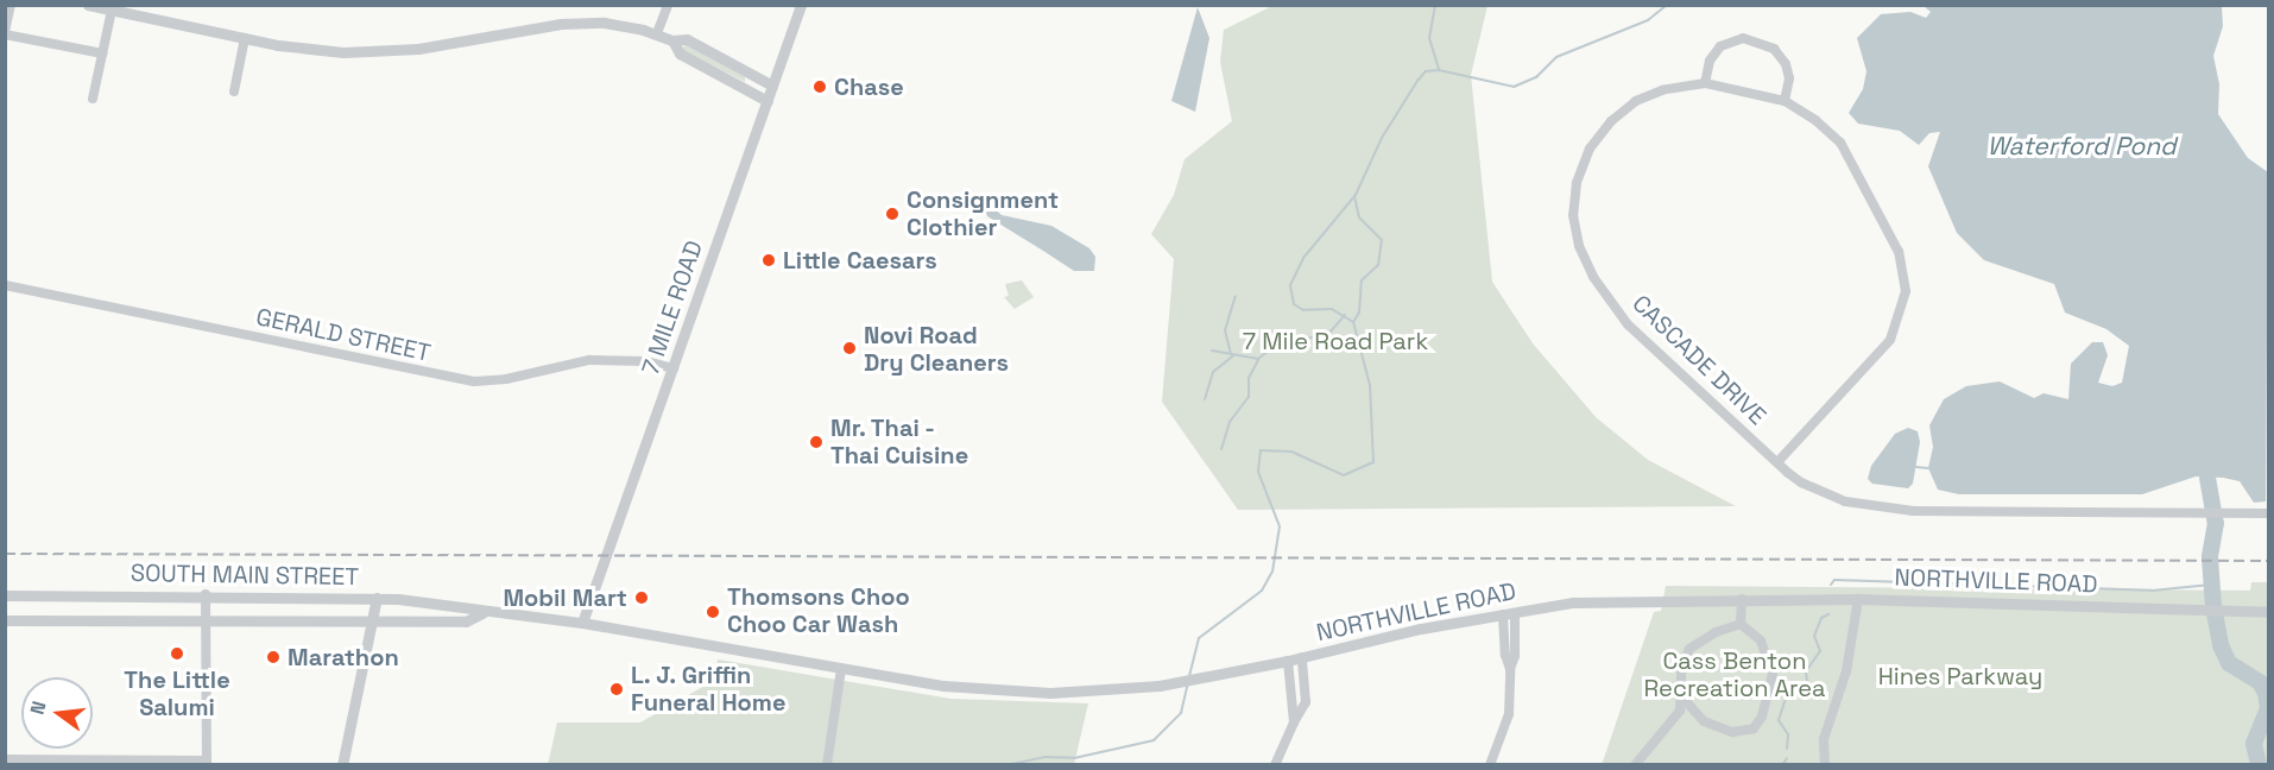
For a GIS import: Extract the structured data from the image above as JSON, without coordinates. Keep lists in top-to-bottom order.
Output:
{
  "streets": {
    "street": [
      "7 MILE ROAD",
      "GERALD STREET",
      "CASCADE DRIVE",
      "SOUTH MAIN STREET",
      "NORTHVILLE ROAD"
    ]
  },
  "crossings": [
    ["7 MILE ROAD", "GERALD STREET"],
    ["7 MILE ROAD", "SOUTH MAIN STREET"],
    ["7 MILE ROAD", "NORTHVILLE ROAD"],
    ["SOUTH MAIN STREET", "NORTHVILLE ROAD"]
  ],
  "water": ["Waterford Pond"],
  "parks": ["7 Mile Road Park", "Cass Benton Recreation Area", "Hines Parkway"],
  "places": [
    "Chase",
    "Consignment Clothier",
    "Little Caesars",
    "Novi Road Dry Cleaners",
    "Mr. Thai - Thai Cuisine",
    "Mobil Mart",
    "Thomsons Choo Choo Car Wash",
    "The Little Salumi",
    "Marathon",
    "L. J. Griffin Funeral Home"
  ],
  "north": "left"
}
